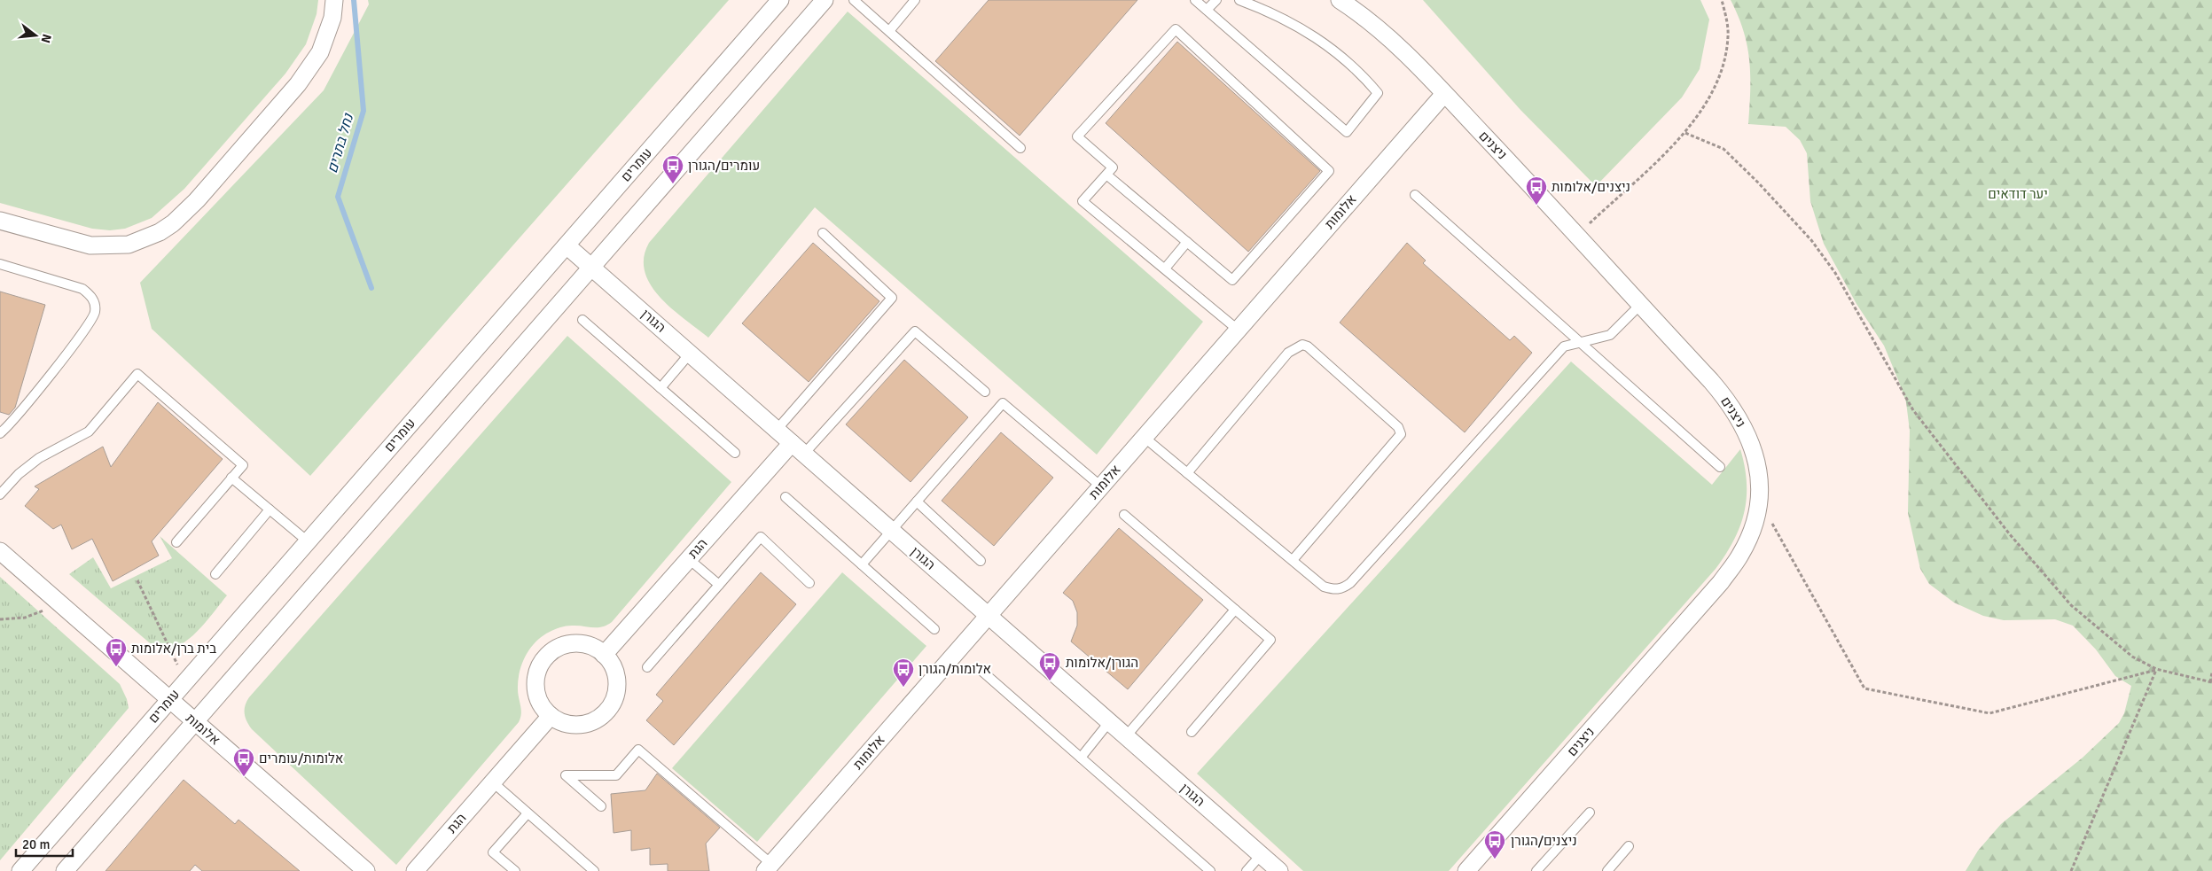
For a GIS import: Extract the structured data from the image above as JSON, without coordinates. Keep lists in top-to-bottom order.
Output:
{
  "streets": {
    "street": [
      "ניצנים",
      "עומרים",
      "אלומות",
      "הגורן",
      "הגת"
    ]
  },
  "crossings": [
    ["ניצנים", "אלומות"],
    ["עומרים", "אלומות"],
    ["עומרים", "הגורן"],
    ["אלומות", "הגורן"],
    ["הגורן", "הגת"]
  ],
  "water": ["נחל בתרים"],
  "parks": ["יער דודאים"],
  "places": {
    "bus stop": [
      "עומרים/הגורן",
      "ניצנים/אלומות",
      "בית ברן/אלומות",
      "הגורן/אלומות",
      "אלומות/הגורן",
      "אלומות/עומרים",
      "ניצנים/הגורן"
    ]
  },
  "scale_bar": "20 m",
  "north": "right"
}
